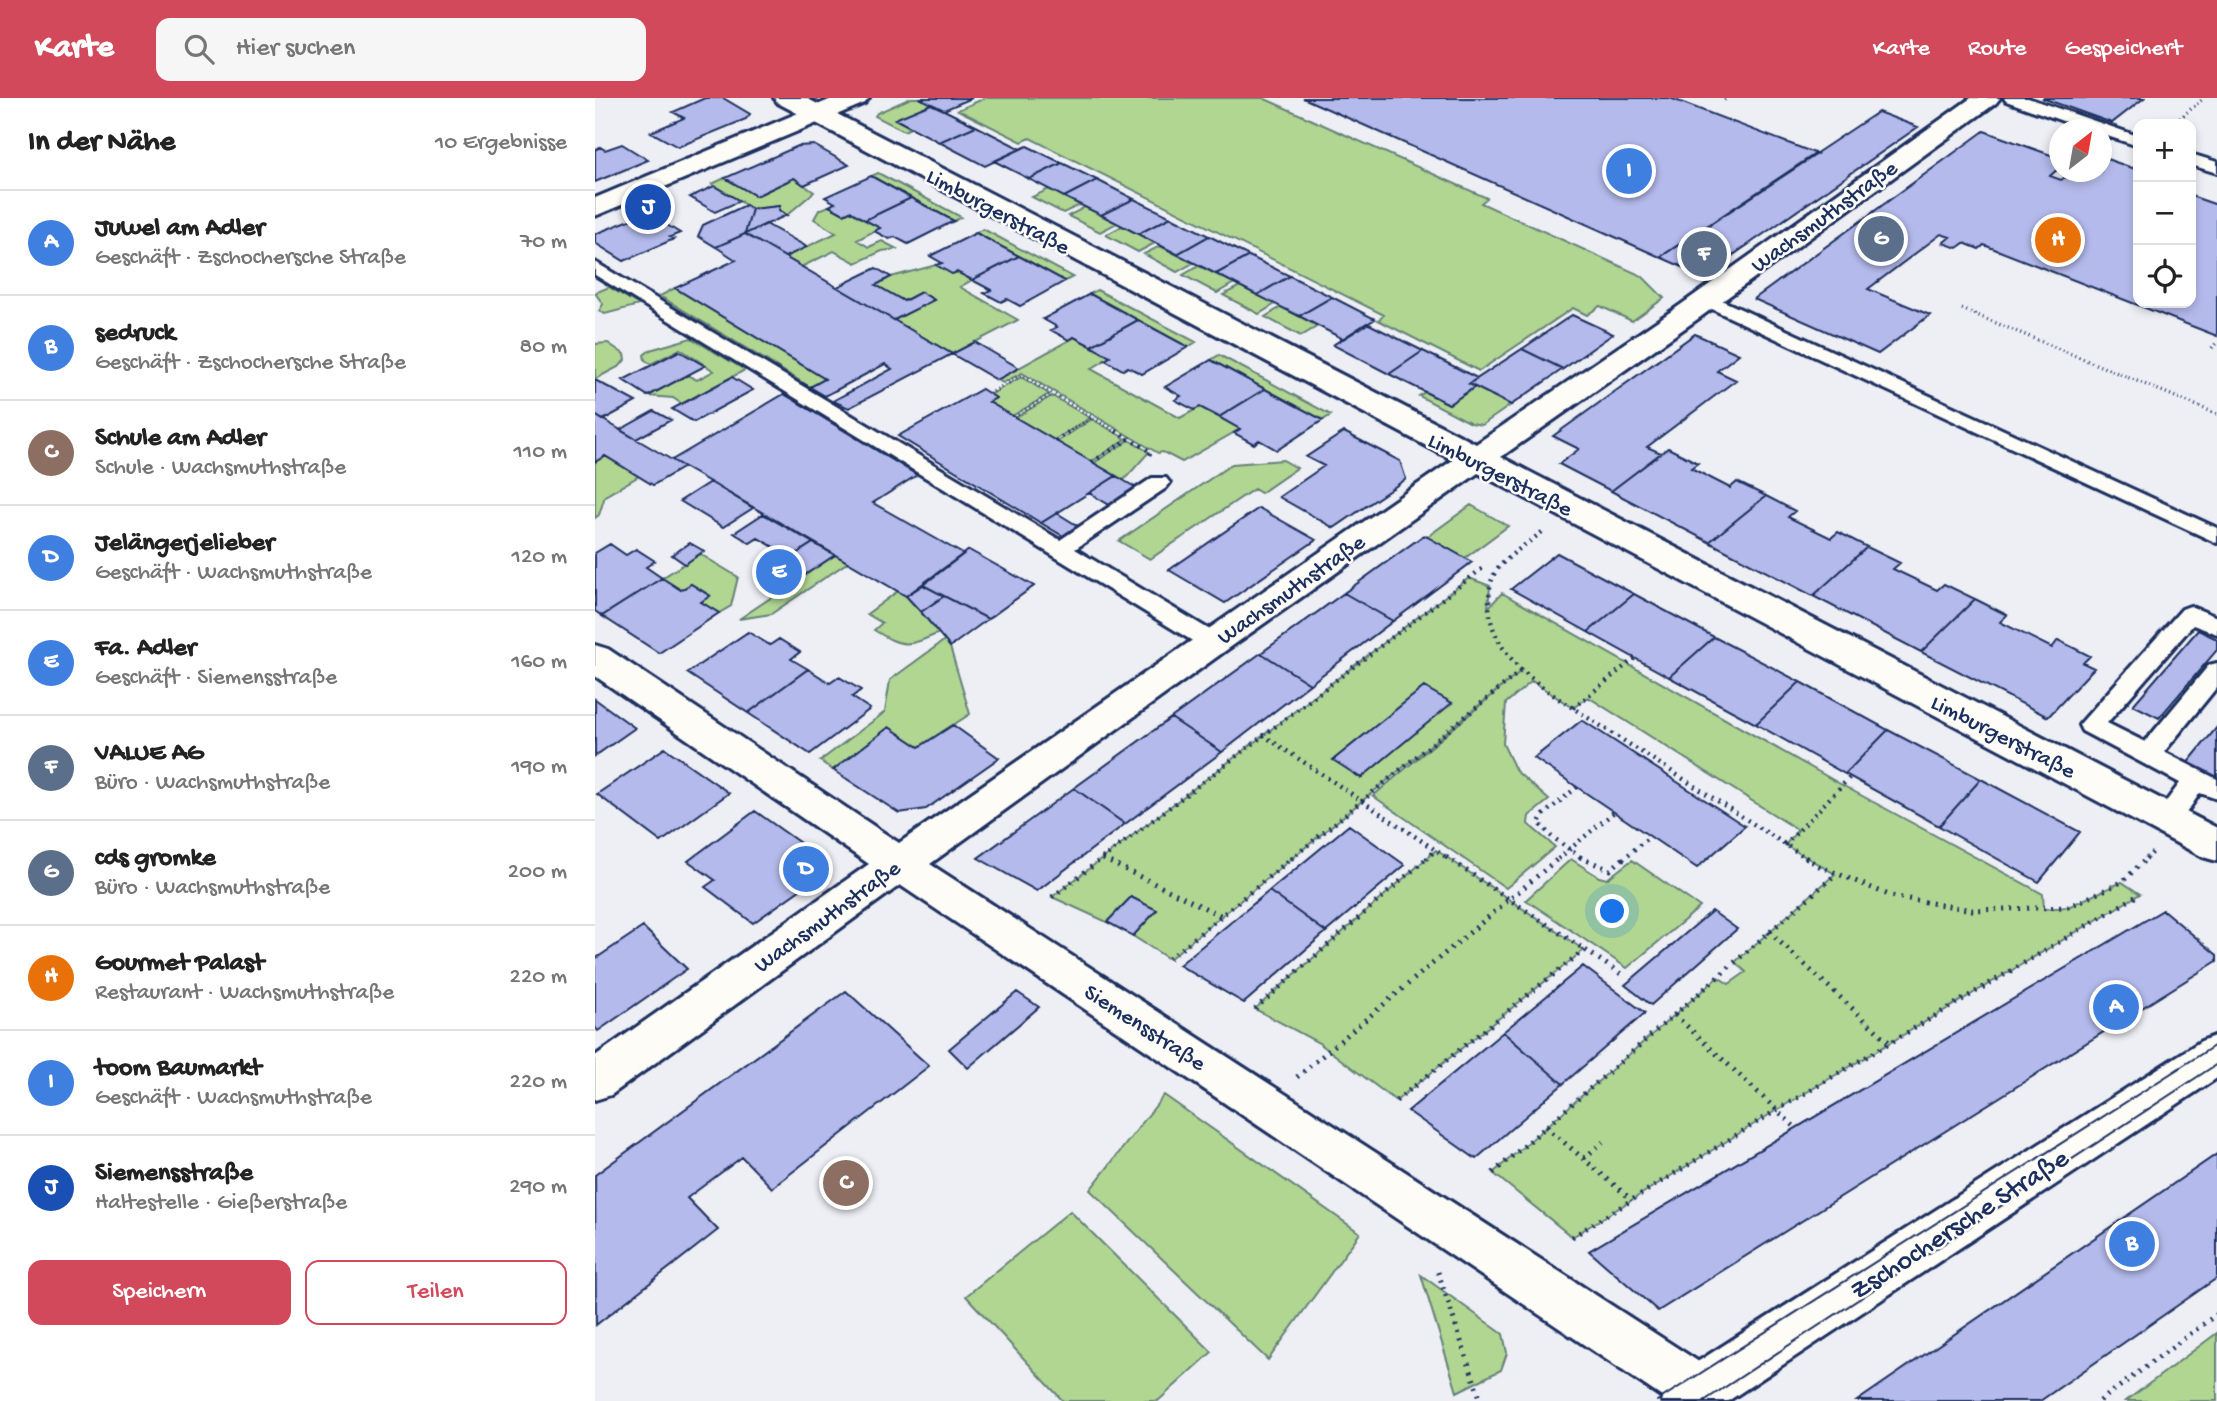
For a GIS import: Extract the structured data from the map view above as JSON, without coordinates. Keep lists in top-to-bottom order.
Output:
{
  "streets": {
    "street": [
      "Limburgerstraße",
      "Wachsmuthstraße",
      "Siemensstraße",
      "Zschochersche Straße"
    ]
  },
  "crossings": [
    ["Limburgerstraße", "Wachsmuthstraße"],
    ["Wachsmuthstraße", "Siemensstraße"],
    ["Siemensstraße", "Zschochersche Straße"]
  ],
  "north": "top right",
  "page": {
    "header": "Karte",
    "search": "Hier suchen",
    "nav": ["Karte", "Route", "Gespeichert"],
    "heading": ["In der Nähe", "10 Ergebnisse"],
    "map_buttons": ["+", "−"],
    "pins": [
      "I",
      "J",
      "G",
      "H",
      "F",
      "E",
      "D",
      "A",
      "C",
      "B"
    ],
    "list": [
      {
        "mark": "A",
        "name": "Juwel am Adler",
        "note": "Geschäft · Zschochersche Straße",
        "value": "70 m"
      },
      {
        "mark": "B",
        "name": "sedruck",
        "note": "Geschäft · Zschochersche Straße",
        "value": "80 m"
      },
      {
        "mark": "C",
        "name": "Schule am Adler",
        "note": "Schule · Wachsmuthstraße",
        "value": "110 m"
      },
      {
        "mark": "D",
        "name": "Jelängerjelieber",
        "note": "Geschäft · Wachsmuthstraße",
        "value": "120 m"
      },
      {
        "mark": "E",
        "name": "Fa. Adler",
        "note": "Geschäft · Siemensstraße",
        "value": "160 m"
      },
      {
        "mark": "F",
        "name": "VALUE AG",
        "note": "Büro · Wachsmuthstraße",
        "value": "190 m"
      },
      {
        "mark": "G",
        "name": "cds gromke",
        "note": "Büro · Wachsmuthstraße",
        "value": "200 m"
      },
      {
        "mark": "H",
        "name": "Gourmet Palast",
        "note": "Restaurant · Wachsmuthstraße",
        "value": "220 m"
      },
      {
        "mark": "I",
        "name": "toom Baumarkt",
        "note": "Geschäft · Wachsmuthstraße",
        "value": "220 m"
      },
      {
        "mark": "J",
        "name": "Siemensstraße",
        "note": "Haltestelle · Gießerstraße",
        "value": "290 m"
      }
    ],
    "buttons": ["Speichern", "Teilen"]
  }
}
